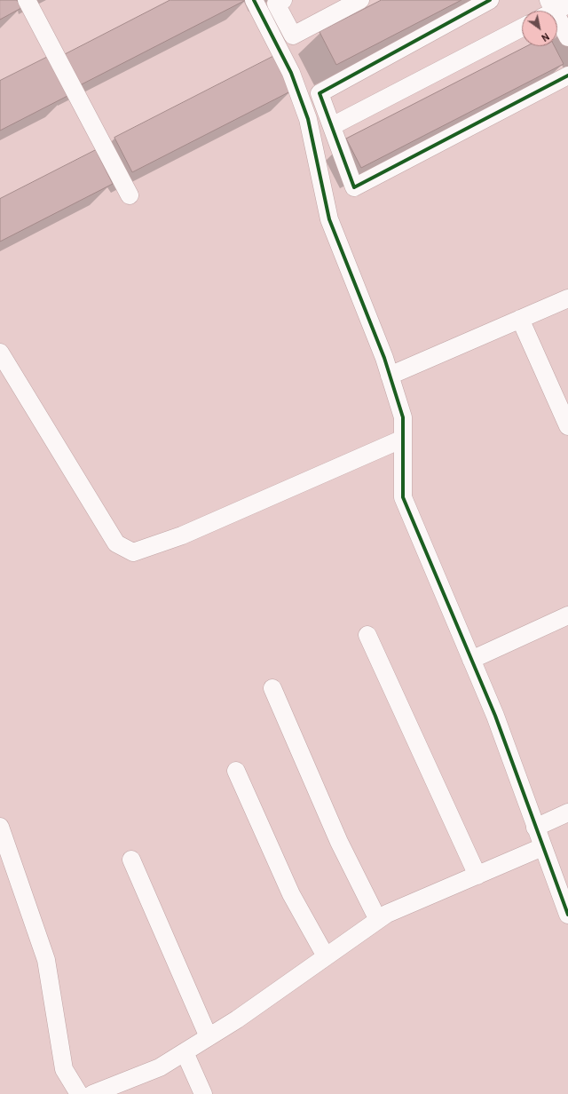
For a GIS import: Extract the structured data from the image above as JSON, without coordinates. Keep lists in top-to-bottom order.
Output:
{
  "north": "bottom right"
}
